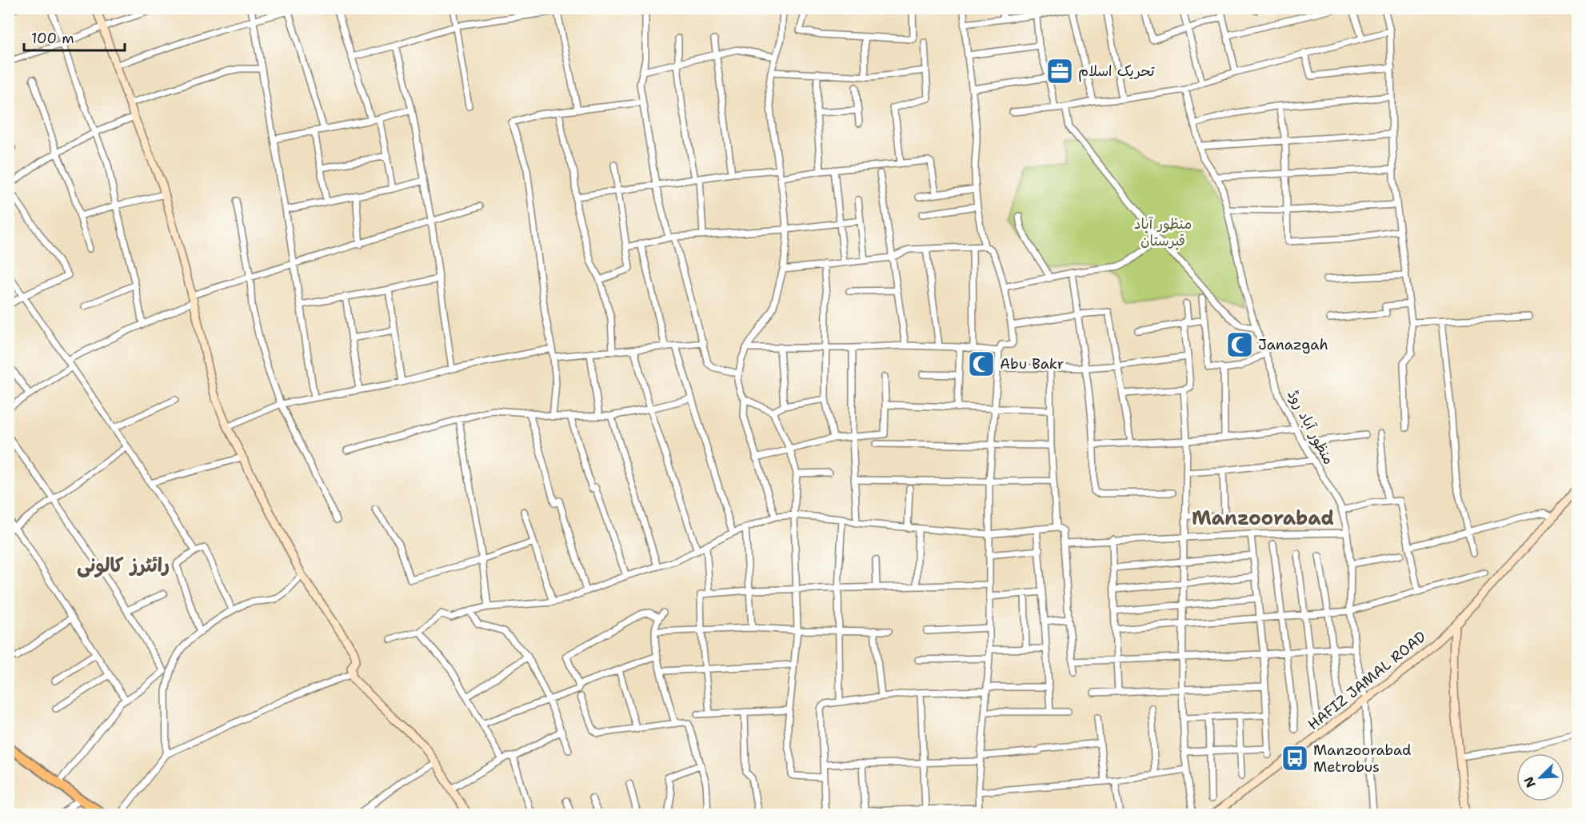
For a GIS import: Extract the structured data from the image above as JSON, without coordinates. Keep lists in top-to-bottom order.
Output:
{
  "streets": {
    "street": ["منظور آباد روڈ", "HAFIZ JAMAL ROAD"]
  },
  "crossings": [
    ["منظور آباد روڈ", "HAFIZ JAMAL ROAD"]
  ],
  "districts": ["Manzoorabad", "رائٹرز کالونی"],
  "parks": ["منظور آباد قبرستان"],
  "places": {
    "office": ["تحریک اسلام"],
    "mosque": ["Janazgah", "Abu Bakr"],
    "bus stop": ["Manzoorabad Metrobus"]
  },
  "scale_bar": "100 m",
  "north": "bottom left"
}
